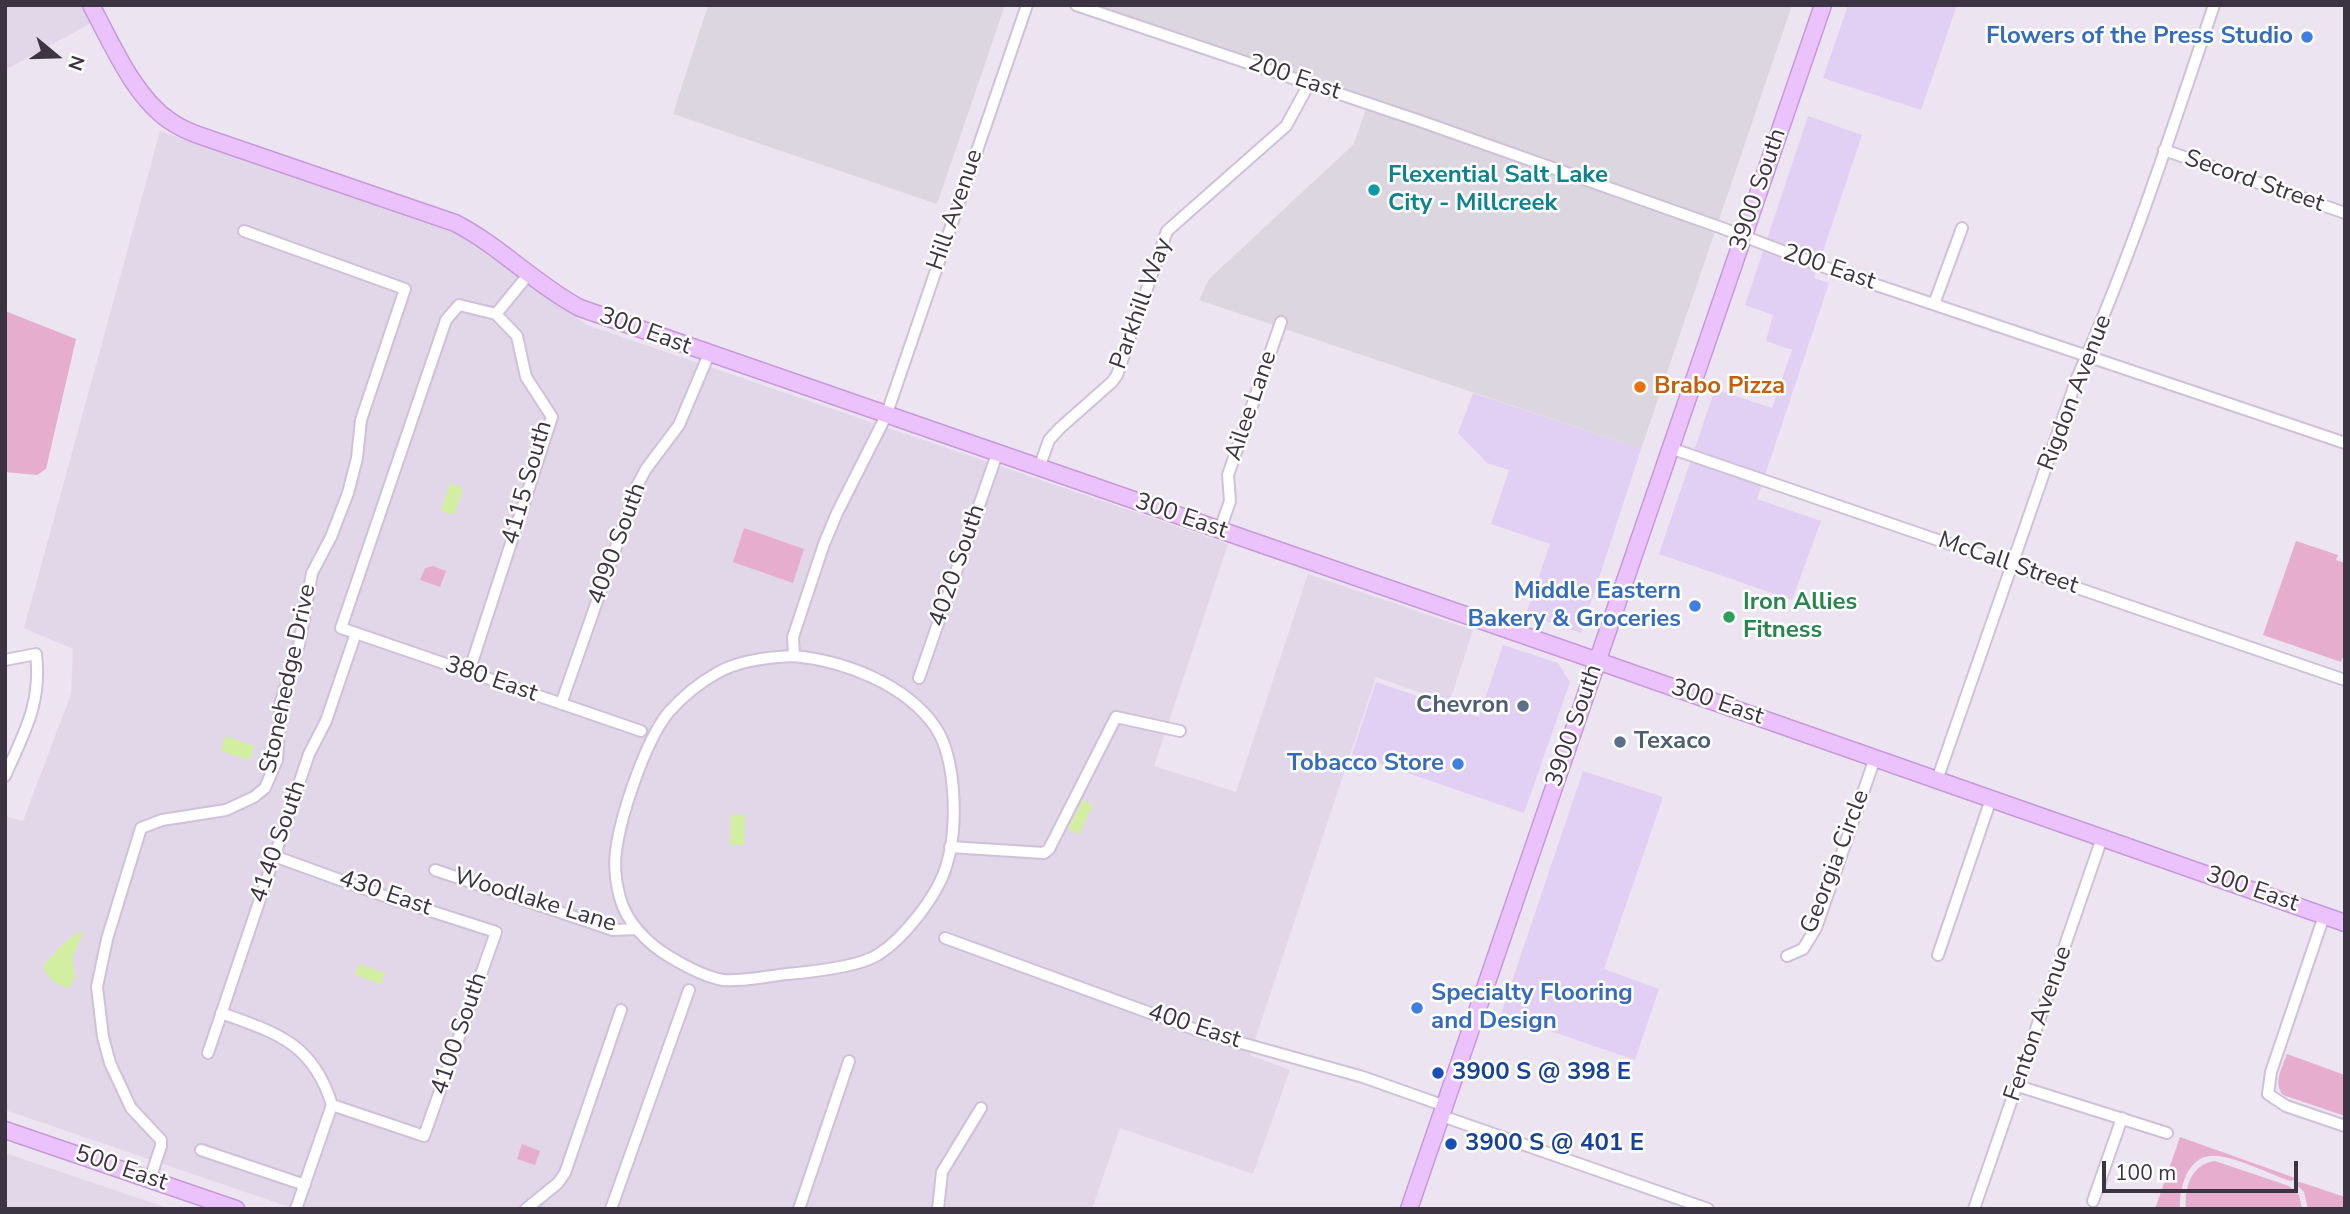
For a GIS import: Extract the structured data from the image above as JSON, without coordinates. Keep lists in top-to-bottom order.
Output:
{
  "streets": {
    "street": [
      "200 East",
      "Secord Street",
      "3900 South",
      "Hill Avenue",
      "Parkhill Way",
      "300 East",
      "Rigdon Avenue",
      "Ailee Lane",
      "4115 South",
      "4090 South",
      "McCall Street",
      "4020 South",
      "Stonehedge Drive",
      "380 East",
      "4140 South",
      "Georgia Circle",
      "430 East",
      "Woodlake Lane",
      "Fenton Avenue",
      "400 East",
      "4100 South",
      "500 East"
    ]
  },
  "crossings": [
    ["200 East", "3900 South"],
    ["200 East", "Parkhill Way"],
    ["200 East", "Rigdon Avenue"],
    ["Secord Street", "Rigdon Avenue"],
    ["3900 South", "300 East"],
    ["3900 South", "McCall Street"],
    ["3900 South", "400 East"],
    ["Hill Avenue", "300 East"],
    ["Parkhill Way", "300 East"],
    ["300 East", "Rigdon Avenue"],
    ["300 East", "Ailee Lane"],
    ["300 East", "4090 South"],
    ["300 East", "4020 South"],
    ["300 East", "Georgia Circle"],
    ["300 East", "Fenton Avenue"],
    ["Rigdon Avenue", "McCall Street"],
    ["4115 South", "380 East"],
    ["4090 South", "380 East"],
    ["Stonehedge Drive", "500 East"],
    ["380 East", "4140 South"],
    ["4140 South", "430 East"],
    ["430 East", "4100 South"]
  ],
  "places": [
    "Flowers of the Press Studio",
    "Flexential Salt Lake City - Millcreek",
    "Brabo Pizza",
    "Middle Eastern Bakery & Groceries",
    "Iron Allies Fitness",
    "Chevron",
    "Texaco",
    "Tobacco Store",
    "Specialty Flooring and Design",
    "3900 S @ 398 E",
    "3900 S @ 401 E"
  ],
  "scale_bar": "100 m",
  "north": "right"
}
